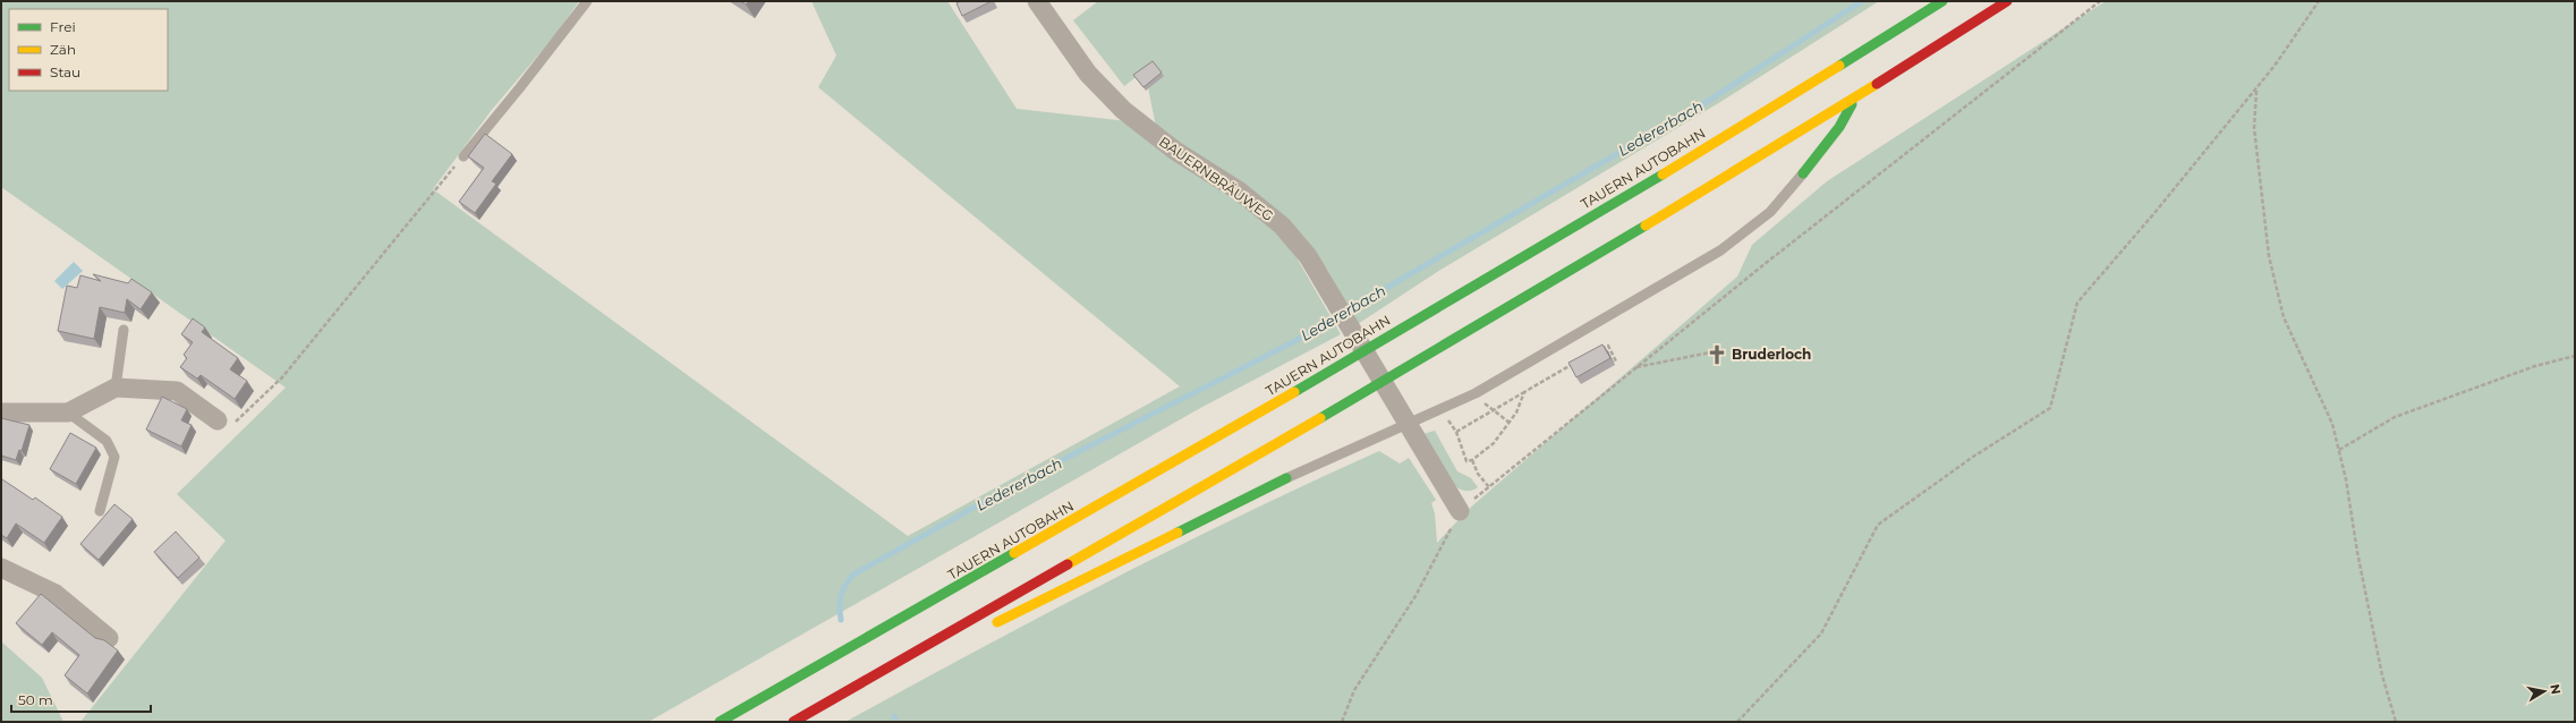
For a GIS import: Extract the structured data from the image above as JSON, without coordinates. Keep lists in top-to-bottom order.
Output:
{
  "streets": {
    "highway": ["TAUERN AUTOBAHN"],
    "street": ["BAUERNBRÄUWEG"]
  },
  "water": ["Ledererbach"],
  "places": {
    "church": ["Bruderloch"]
  },
  "legend": ["Frei", "Zäh", "Stau"],
  "scale_bar": "50 m",
  "north": "right"
}
